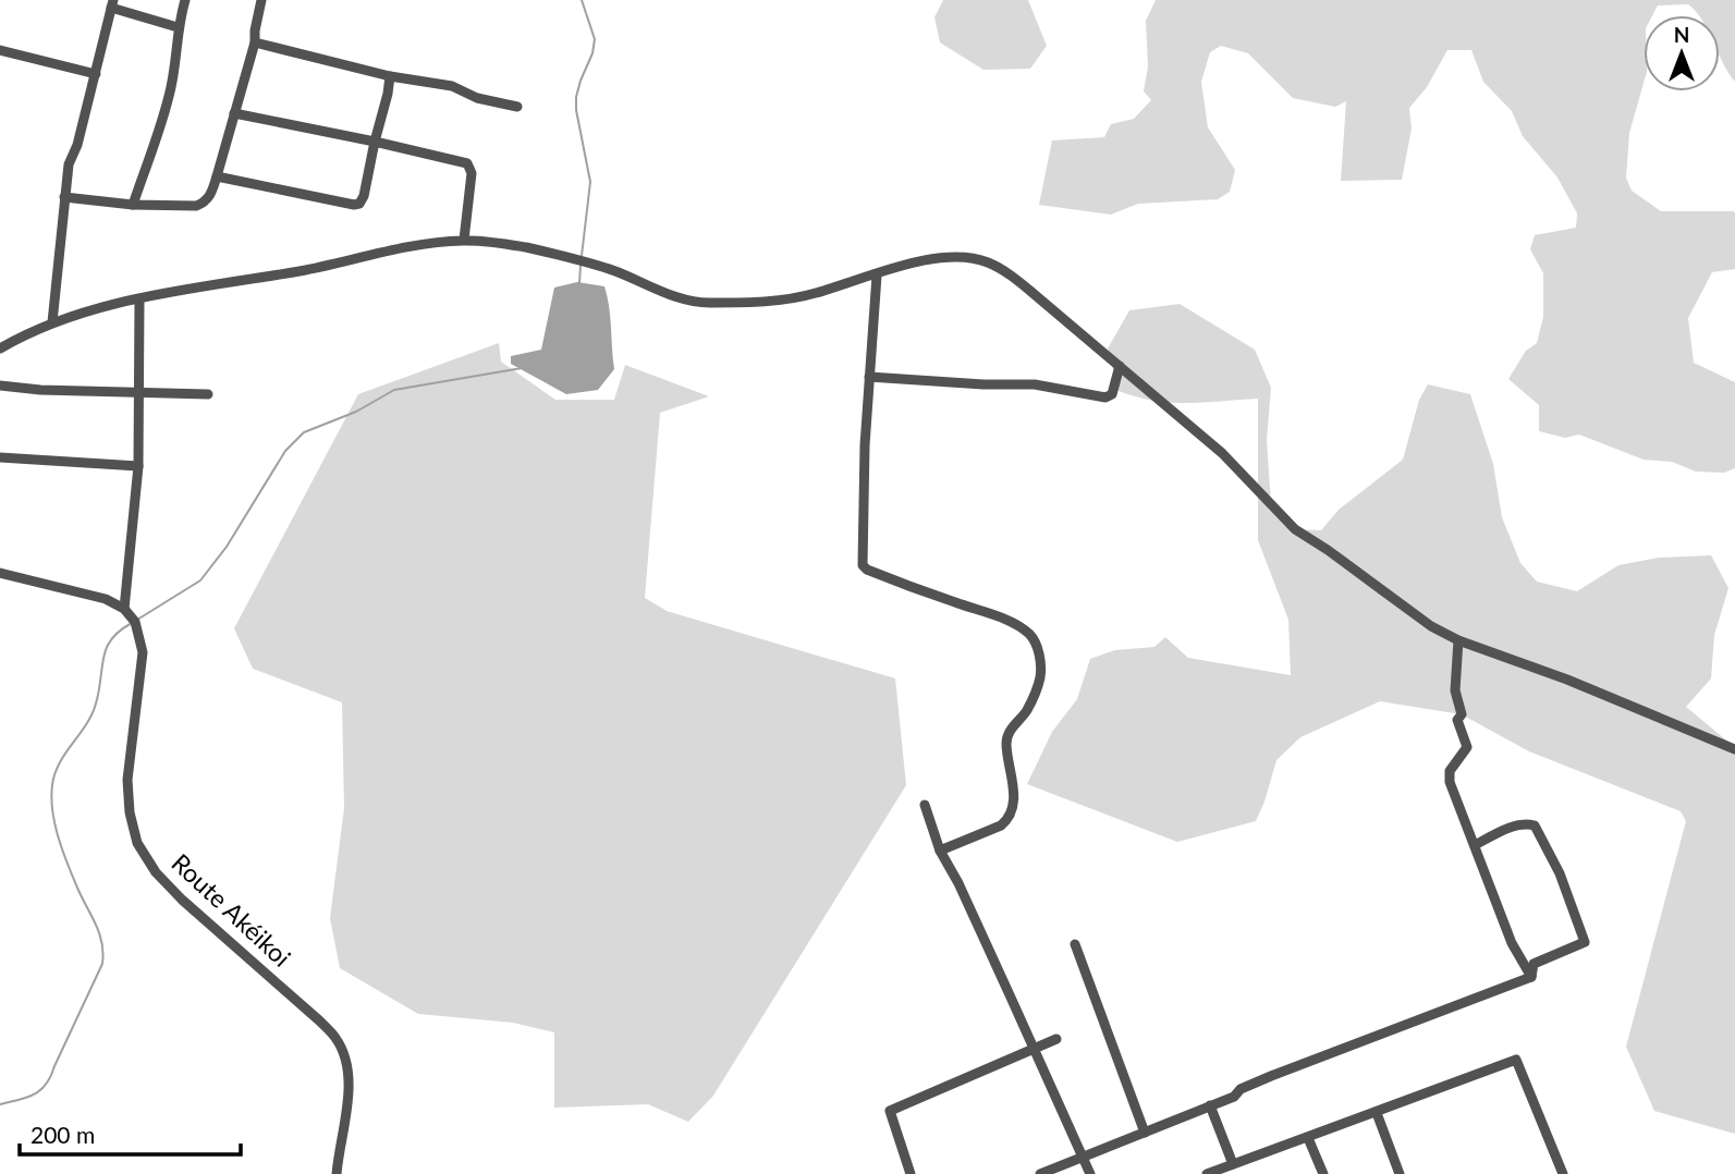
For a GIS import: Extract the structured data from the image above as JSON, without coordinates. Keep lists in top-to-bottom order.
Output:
{
  "streets": {
    "street": ["Route Akéikoi"]
  },
  "scale_bar": "200 m",
  "north": "top"
}
